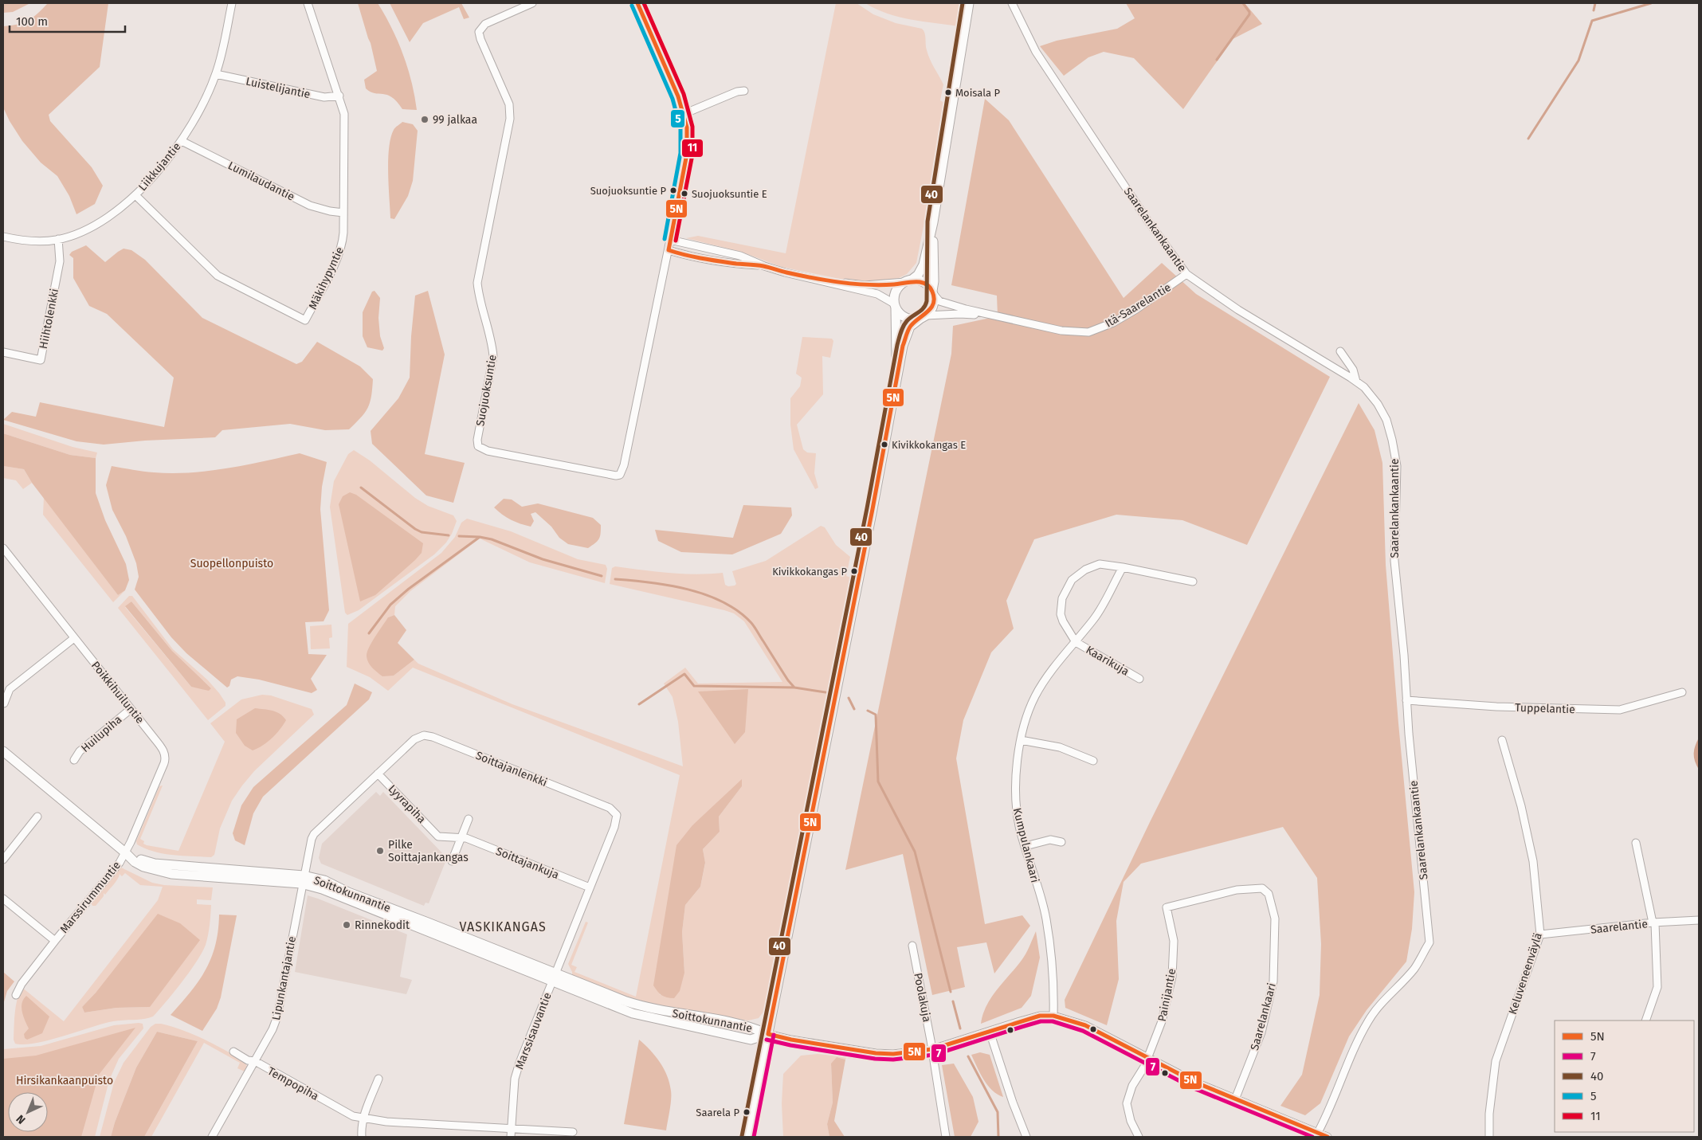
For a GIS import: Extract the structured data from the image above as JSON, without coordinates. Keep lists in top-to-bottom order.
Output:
{
  "streets": {
    "street": [
      "Luistelijantie",
      "Liikkujantie",
      "Lumilaudantie",
      "Saarelankankaantie",
      "Mäkihypyntie",
      "Itä-Saarelantie",
      "Hiihtolenkki",
      "Suojuoksuntie",
      "Kaarikuja",
      "Poikkihuiluntie",
      "Tuppelantie",
      "Huilupiha",
      "Soittajanlenkki",
      "Lyyrapiha",
      "Kumpulankaari",
      "Soittajankuja",
      "Soittokunnantie",
      "Marssirummuntie",
      "Saarelantie",
      "Keluveneenväylä",
      "Lipunkantajantie",
      "Painijantie",
      "Poolakuja",
      "Saarelankaari",
      "Marssisauvantie",
      "Tempopiha"
    ]
  },
  "crossings": [
    ["Luistelijantie", "Liikkujantie"],
    ["Luistelijantie", "Mäkihypyntie"],
    ["Liikkujantie", "Lumilaudantie"],
    ["Liikkujantie", "Mäkihypyntie"],
    ["Liikkujantie", "Hiihtolenkki"],
    ["Lumilaudantie", "Mäkihypyntie"],
    ["Saarelankankaantie", "Itä-Saarelantie"],
    ["Saarelankankaantie", "Tuppelantie"],
    ["Kaarikuja", "Kumpulankaari"],
    ["Poikkihuiluntie", "Huilupiha"],
    ["Poikkihuiluntie", "Soittokunnantie"],
    ["Poikkihuiluntie", "Marssirummuntie"],
    ["Soittajanlenkki", "Lyyrapiha"],
    ["Soittajanlenkki", "Soittajankuja"],
    ["Soittajanlenkki", "Soittokunnantie"],
    ["Soittajanlenkki", "Lipunkantajantie"],
    ["Soittajanlenkki", "Marssisauvantie"],
    ["Lyyrapiha", "Soittajankuja"],
    ["Soittokunnantie", "Marssirummuntie"],
    ["Soittokunnantie", "Lipunkantajantie"],
    ["Soittokunnantie", "Marssisauvantie"],
    ["Saarelantie", "Keluveneenväylä"],
    ["Lipunkantajantie", "Tempopiha"],
    ["Painijantie", "Saarelankaari"],
    ["Marssisauvantie", "Tempopiha"]
  ],
  "districts": ["VASKIKANGAS"],
  "parks": ["Suopellonpuisto", "Hirsikankaanpuisto"],
  "places": [
    "Moisala P",
    "99 jalkaa",
    "Suojuoksuntie P",
    "Suojuoksuntie E",
    "Kivikkokangas E",
    "Kivikkokangas P",
    "Pilke Soittajankangas",
    "Rinnekodit",
    "Saarela P"
  ],
  "lines": [
    "transit line 5N",
    "transit line 40",
    "transit line 11",
    "transit line 5",
    "transit line 7"
  ],
  "legend": [
    "5N",
    "7",
    "40",
    "5",
    "11"
  ],
  "scale_bar": "100 m",
  "north": "bottom left"
}
